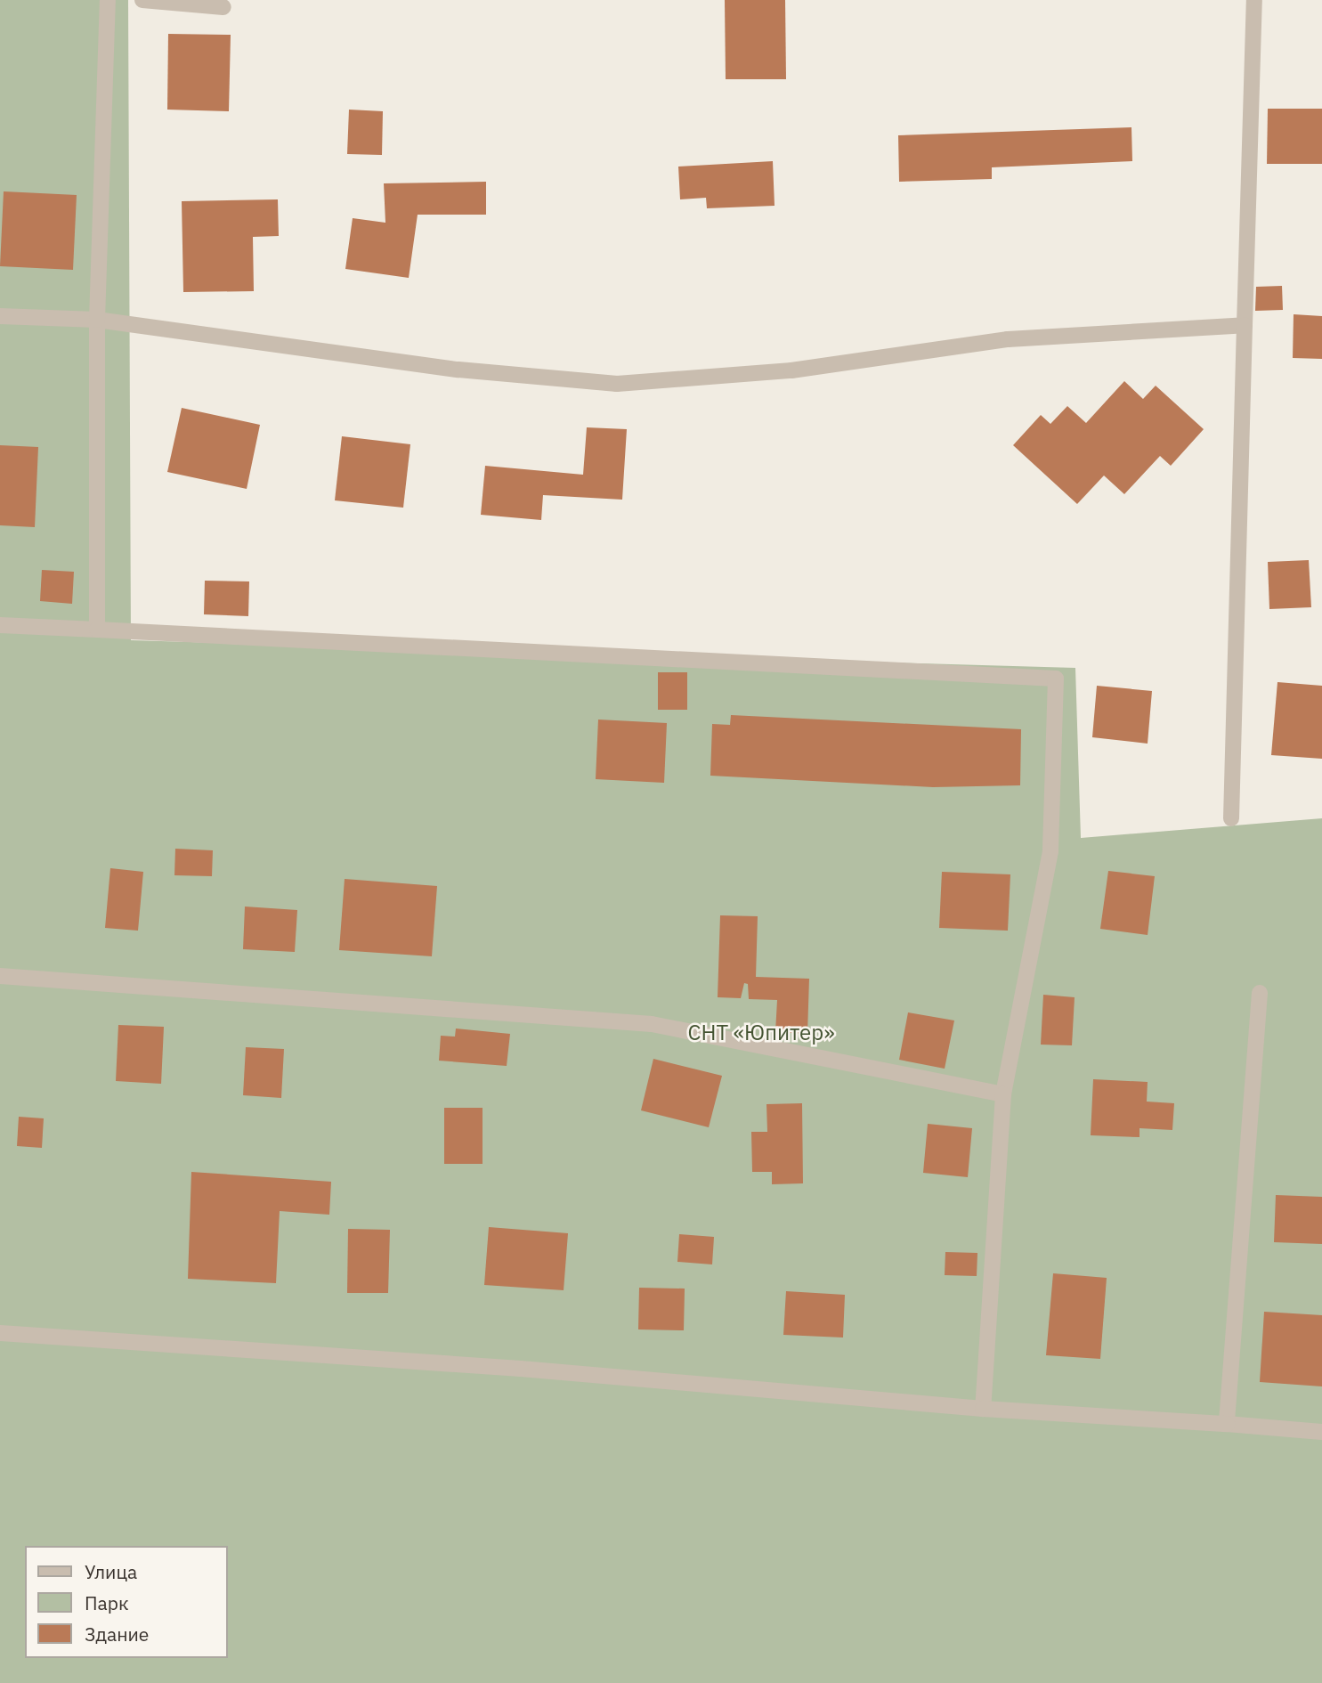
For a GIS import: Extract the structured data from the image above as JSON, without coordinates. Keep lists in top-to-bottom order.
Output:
{
  "parks": ["СНТ «Юпитер»"],
  "legend": ["Улица", "Парк", "Здание"]
}
